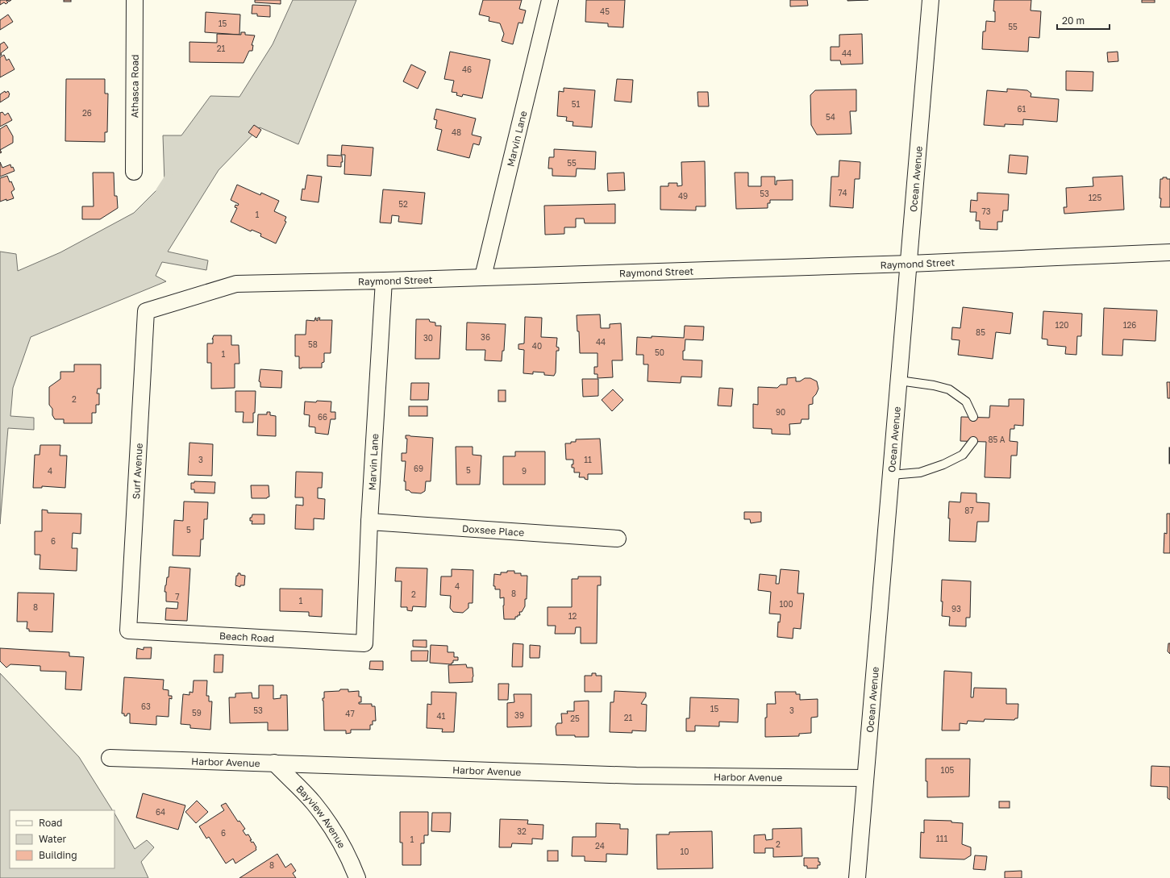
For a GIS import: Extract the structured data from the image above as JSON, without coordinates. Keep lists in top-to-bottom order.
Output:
{
  "streets": {
    "street": [
      "Athasca Road",
      "Marvin Lane",
      "Ocean Avenue",
      "Raymond Street",
      "Surf Avenue",
      "Doxsee Place",
      "Beach Road",
      "Harbor Avenue",
      "Bayview Avenue"
    ]
  },
  "crossings": [
    ["Marvin Lane", "Raymond Street"],
    ["Marvin Lane", "Doxsee Place"],
    ["Marvin Lane", "Beach Road"],
    ["Ocean Avenue", "Raymond Street"],
    ["Ocean Avenue", "Harbor Avenue"],
    ["Raymond Street", "Surf Avenue"],
    ["Surf Avenue", "Beach Road"],
    ["Harbor Avenue", "Bayview Avenue"]
  ],
  "house_numbers": [
    "45",
    "15",
    "55",
    "21",
    "44",
    "46",
    "51",
    "61",
    "26",
    "54",
    "48",
    "55",
    "74",
    "53",
    "49",
    "125",
    "52",
    "73",
    "1",
    "120",
    "126",
    "85",
    "36",
    "30",
    "44",
    "58",
    "40",
    "50",
    "1",
    "2",
    "90",
    "66",
    "85 A",
    "3",
    "11",
    "69",
    "5",
    "4",
    "9",
    "87",
    "5",
    "6",
    "4",
    "8",
    "2",
    "7",
    "1",
    "100",
    "8",
    "93",
    "12",
    "63",
    "15",
    "53",
    "3",
    "59",
    "47",
    "39",
    "41",
    "21",
    "25",
    "105",
    "64",
    "32",
    "6",
    "111",
    "1",
    "2",
    "24",
    "10",
    "8"
  ],
  "legend": ["Road", "Water", "Building"],
  "scale_bar": "20 m"
}
